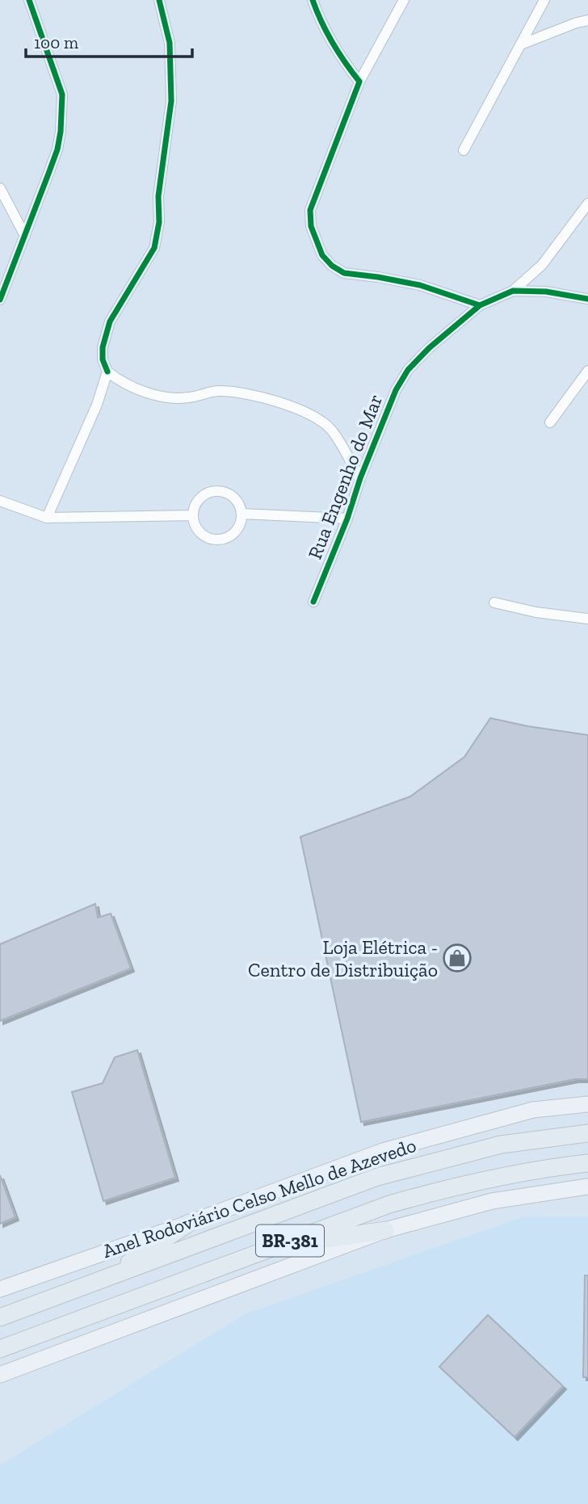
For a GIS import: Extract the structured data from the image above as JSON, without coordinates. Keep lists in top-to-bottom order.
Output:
{
  "streets": {
    "highway": ["Anel Rodoviário Celso Mello de Azevedo", "BR-381"],
    "street": ["Rua Engenho do Mar"]
  },
  "places": {
    "shop": ["Loja Elétrica - Centro de Distribuição"]
  },
  "scale_bar": "100 m"
}
